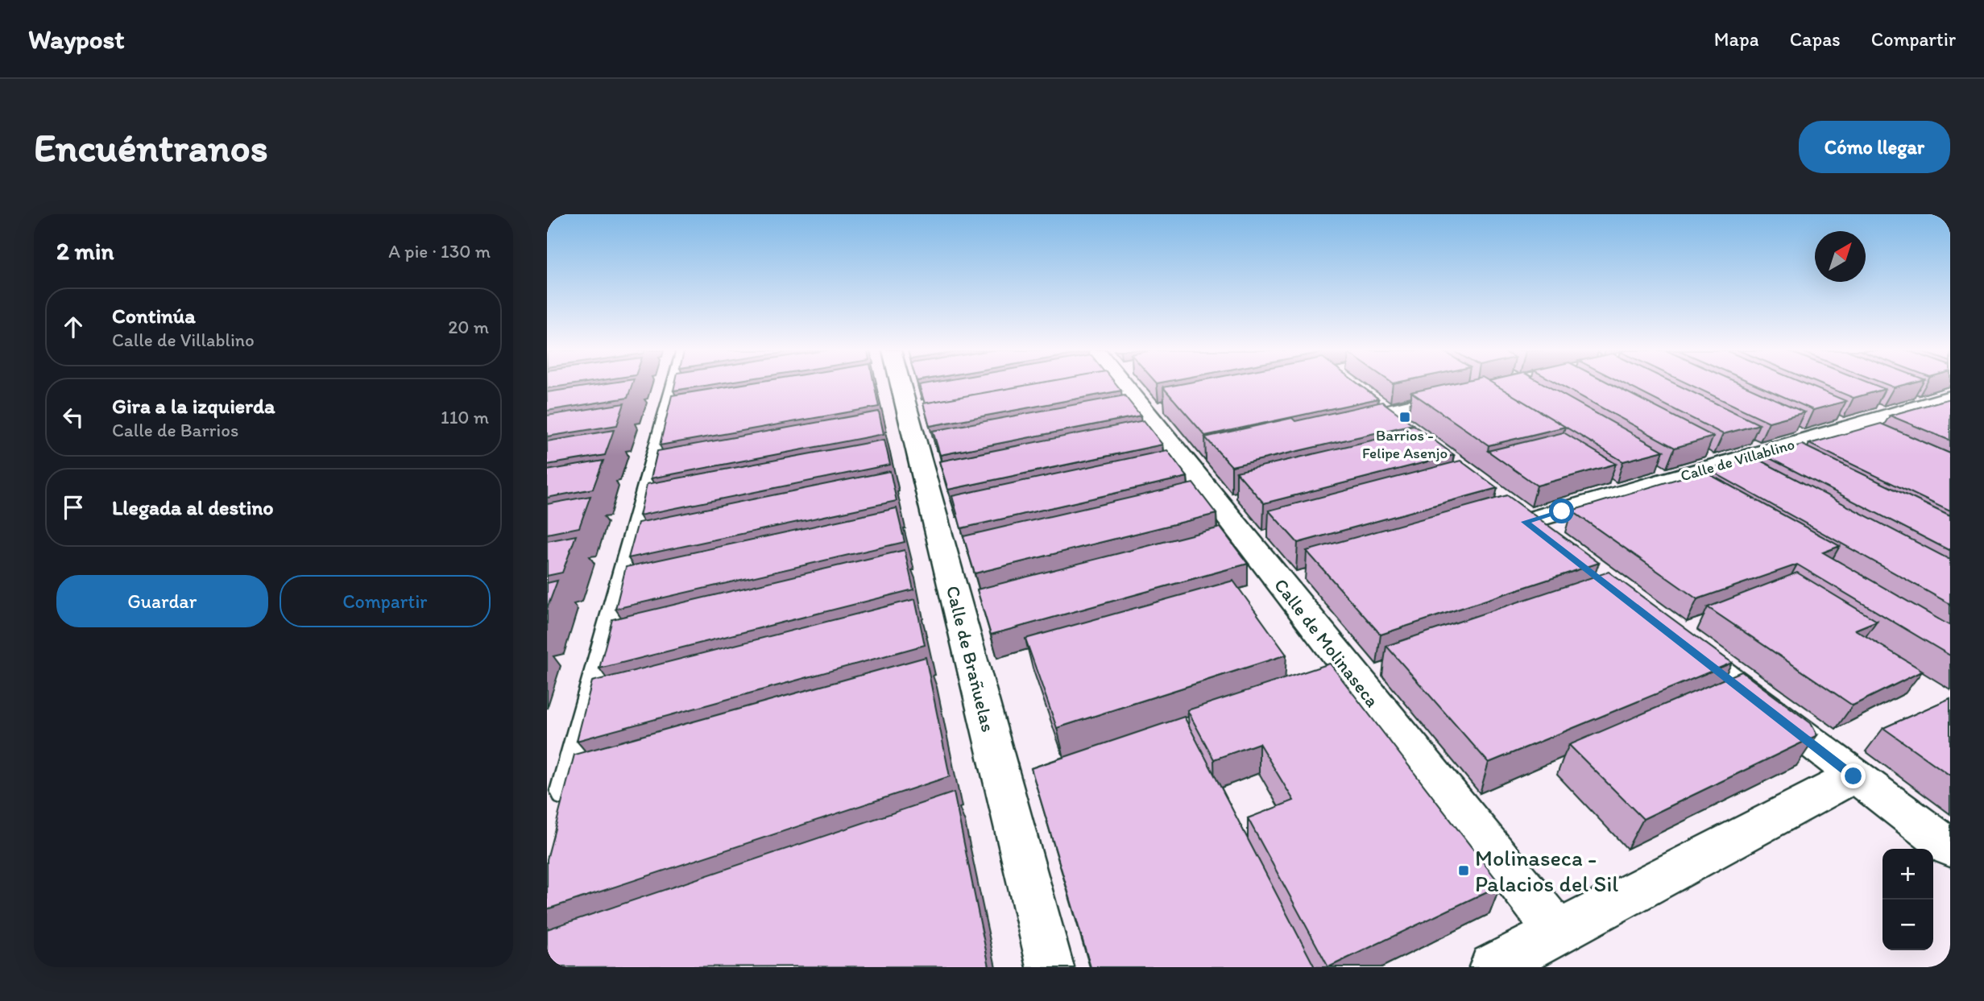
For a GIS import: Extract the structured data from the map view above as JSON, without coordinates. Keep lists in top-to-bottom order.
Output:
{
  "streets": {
    "street": ["Calle de Villablino", "Calle de Molinaseca", "Calle de Brañuelas"]
  },
  "places": {
    "transit": ["Barrios - Felipe Asenjo", "Molinaseca - Palacios del Sil"]
  },
  "north": "top right",
  "page": {
    "header": "Waypost",
    "nav": ["Mapa", "Capas", "Compartir"],
    "buttons": [
      "Cómo llegar",
      ["Guardar", "Compartir"]
    ],
    "title": "Encuéntranos",
    "heading": ["2 min", "A pie · 130 m"],
    "list": [
      ["Continúa", "Calle de Villablino", "20 m"],
      ["Gira a la izquierda", "Calle de Barrios", "110 m"],
      "Llegada al destino"
    ],
    "map_buttons": ["+", "−"]
  }
}
